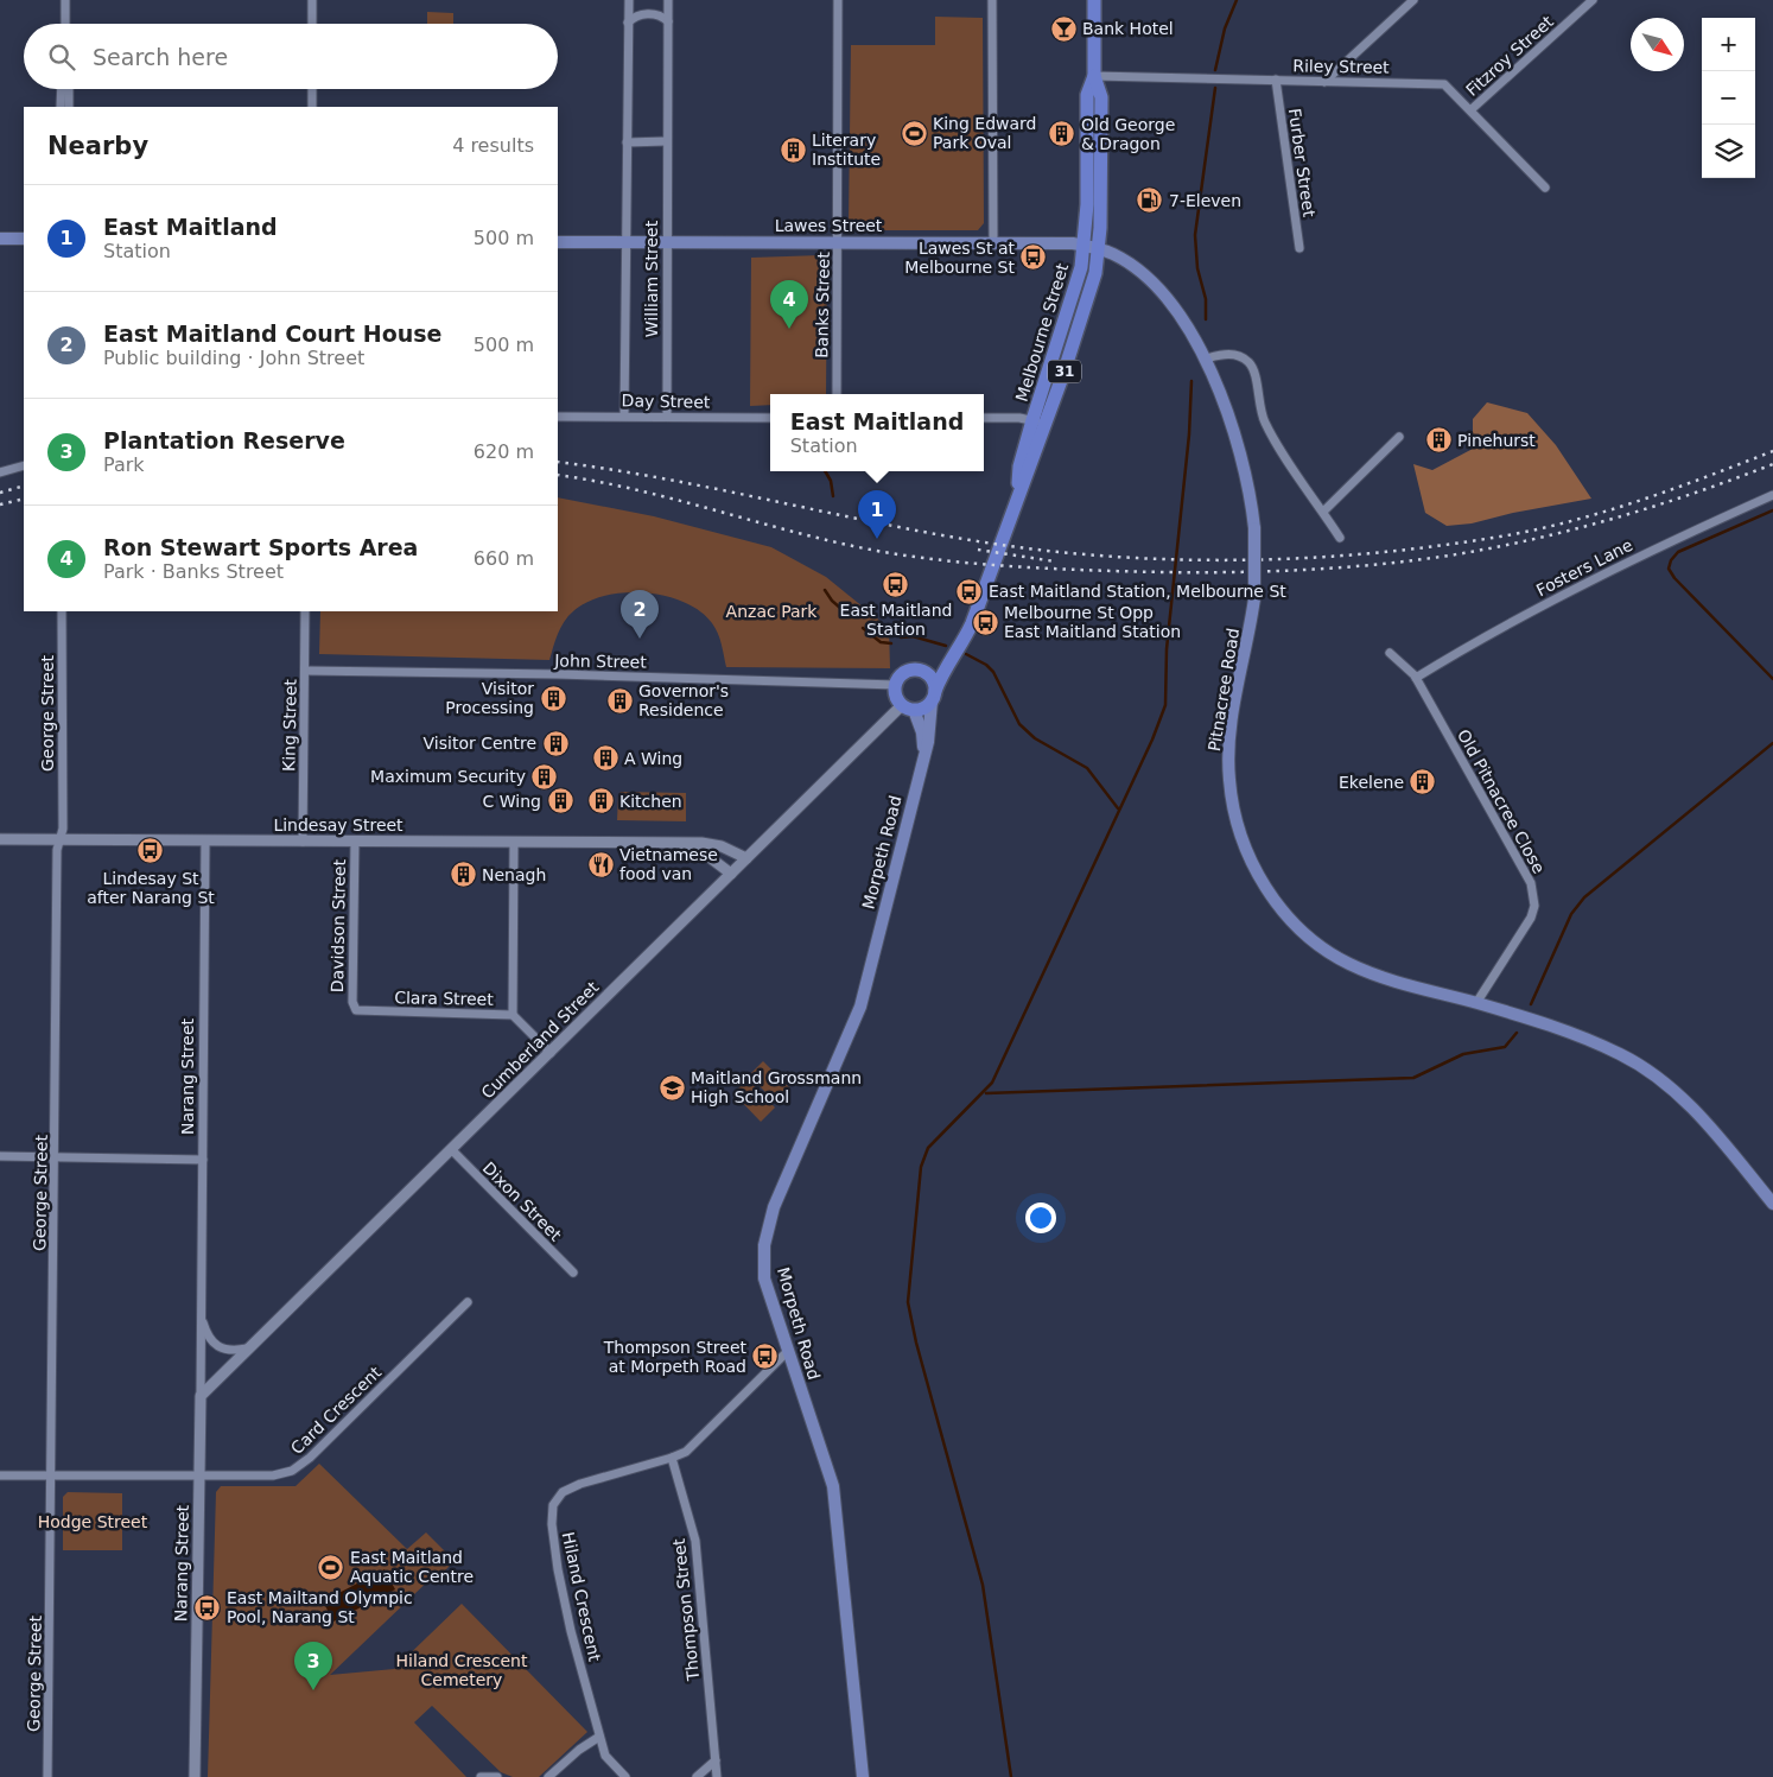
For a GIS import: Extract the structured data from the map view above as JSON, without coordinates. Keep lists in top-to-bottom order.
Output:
{
  "streets": {
    "main road": [
      "Lawes Street",
      "Melbourne Street",
      "31",
      "Pitnacree Road",
      "Morpeth Road"
    ],
    "street": [
      "Fitzroy Street",
      "Riley Street",
      "Furber Street",
      "William Street",
      "Banks Street",
      "Day Street",
      "Fosters Lane",
      "John Street",
      "George Street",
      "King Street",
      "Old Pitnacree Close",
      "Lindesay Street",
      "Davidson Street",
      "Clara Street",
      "Cumberland Street",
      "Narang Street",
      "Dixon Street",
      "Card Crescent",
      "Hiland Crescent",
      "Thompson Street"
    ]
  },
  "crossings": [
    ["Fitzroy Street", "Riley Street"],
    ["Riley Street", "Furber Street"],
    ["Riley Street", "Melbourne Street"],
    ["Lawes Street", "William Street"],
    ["Lawes Street", "Banks Street"],
    ["Lawes Street", "Melbourne Street"],
    ["Lawes Street", "Pitnacree Road"],
    ["William Street", "Day Street"],
    ["Melbourne Street", "31"],
    ["Melbourne Street", "John Street"],
    ["Melbourne Street", "Pitnacree Road"],
    ["Melbourne Street", "Morpeth Road"],
    ["Melbourne Street", "Cumberland Street"],
    ["31", "John Street"],
    ["31", "Morpeth Road"],
    ["31", "Cumberland Street"],
    ["Fosters Lane", "Old Pitnacree Close"],
    ["John Street", "King Street"],
    ["John Street", "Morpeth Road"],
    ["John Street", "Cumberland Street"],
    ["Pitnacree Road", "Old Pitnacree Close"],
    ["George Street", "Lindesay Street"],
    ["King Street", "Lindesay Street"],
    ["Lindesay Street", "Davidson Street"],
    ["Lindesay Street", "Cumberland Street"],
    ["Lindesay Street", "Narang Street"],
    ["Morpeth Road", "Cumberland Street"],
    ["Davidson Street", "Clara Street"],
    ["Clara Street", "Cumberland Street"],
    ["Cumberland Street", "Narang Street"],
    ["Cumberland Street", "Dixon Street"],
    ["Narang Street", "Card Crescent"],
    ["Hiland Crescent", "Thompson Street"]
  ],
  "parks": ["Anzac Park", "Hodge Street", "Hiland Crescent Cemetery"],
  "places": {
    "bar": ["Bank Hotel"],
    "sports": ["King Edward Park Oval", "East Maitland Aquatic Centre"],
    "building": [
      "Old George & Dragon",
      "Literary Institute",
      "Pinehurst",
      "Visitor Processing",
      "Governor's Residence",
      "Visitor Centre",
      "A Wing",
      "Maximum Security",
      "Ekelene",
      "C Wing",
      "Kitchen",
      "Nenagh"
    ],
    "fuel station": ["7-Eleven"],
    "bus stop": [
      "Lawes St at Melbourne St",
      "East Maitland Station",
      "East Maitland Station, Melbourne St",
      "Melbourne St Opp East Maitland Station",
      "Lindesay St after Narang St",
      "Thompson Street at Morpeth Road",
      "East Mailtand Olympic Pool, Narang St"
    ],
    "restaurant": ["Vietnamese food van"],
    "school or university": ["Maitland Grossmann High School"]
  },
  "north": "bottom right",
  "page": {
    "map_buttons": ["+", "−"],
    "search": "Search here",
    "heading": ["Nearby", "4 results"],
    "list": [
      {
        "mark": "1",
        "name": "East Maitland",
        "note": "Station",
        "value": "500 m"
      },
      {
        "mark": "2",
        "name": "East Maitland Court House",
        "note": "Public building · John Street",
        "value": "500 m"
      },
      {
        "mark": "3",
        "name": "Plantation Reserve",
        "note": "Park",
        "value": "620 m"
      },
      {
        "mark": "4",
        "name": "Ron Stewart Sports Area",
        "note": "Park · Banks Street",
        "value": "660 m"
      }
    ],
    "pins": [
      "4",
      "1",
      "2",
      "3"
    ],
    "popup": ["East Maitland", "Station"]
  }
}
